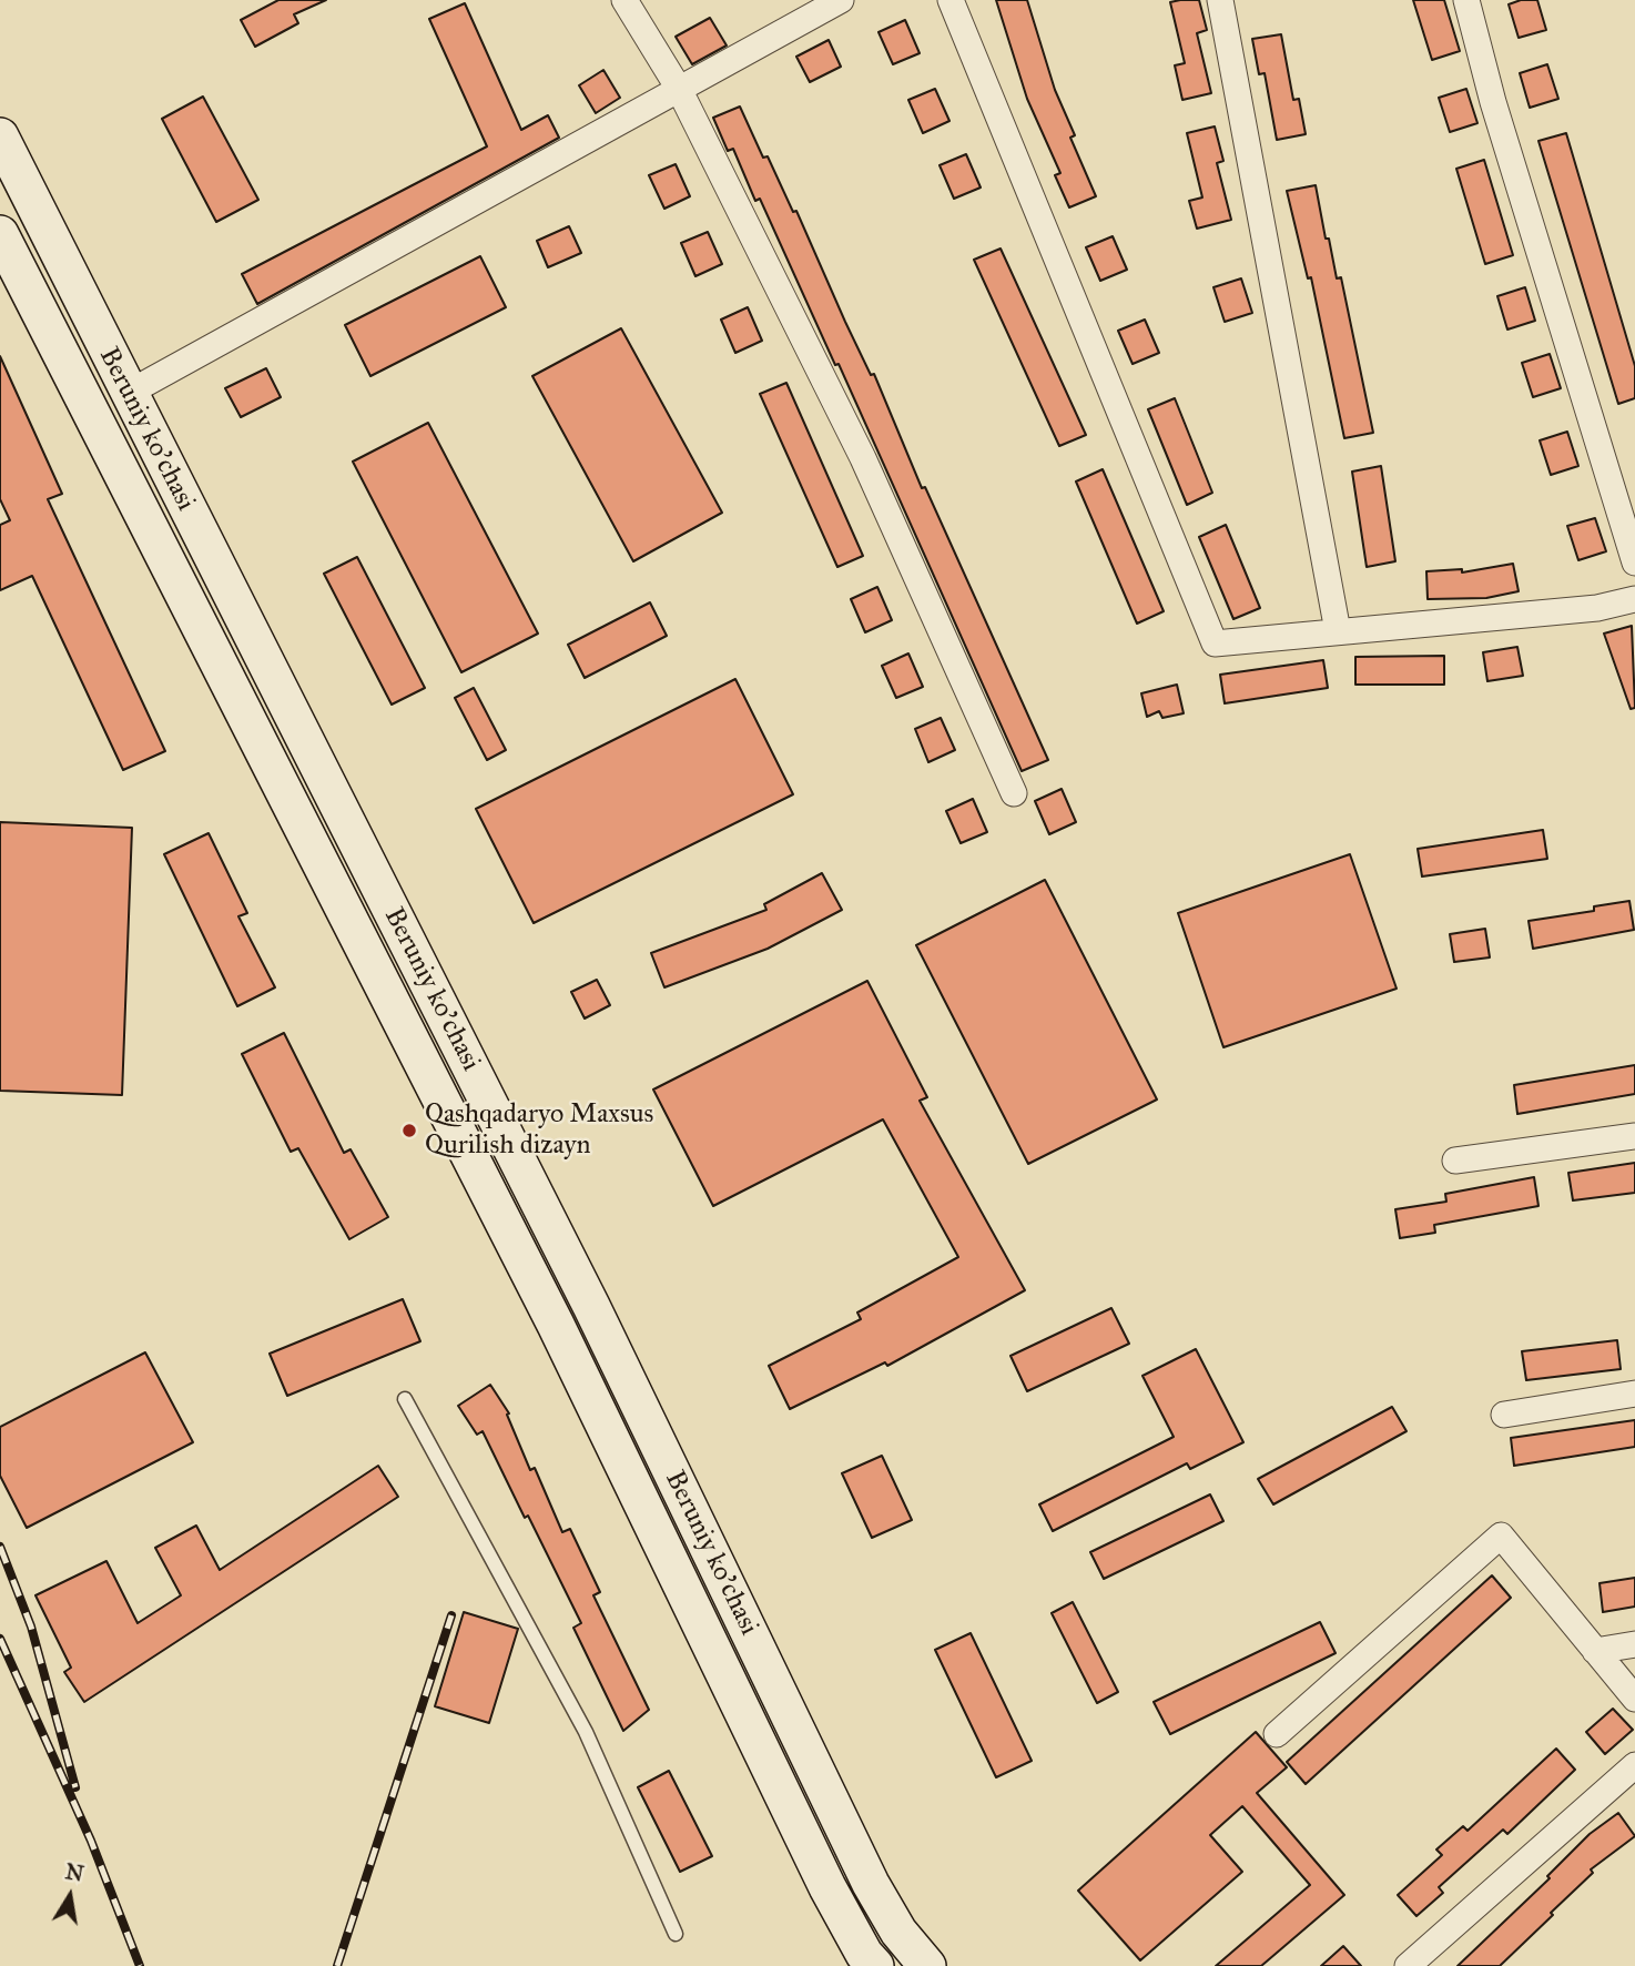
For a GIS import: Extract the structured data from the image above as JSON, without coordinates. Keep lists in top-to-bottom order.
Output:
{
  "streets": {
    "main road": ["Beruniy ko'chasi"]
  },
  "places": ["Qashqadaryo Maxsus Qurilish dizayn"],
  "north": "top"
}
